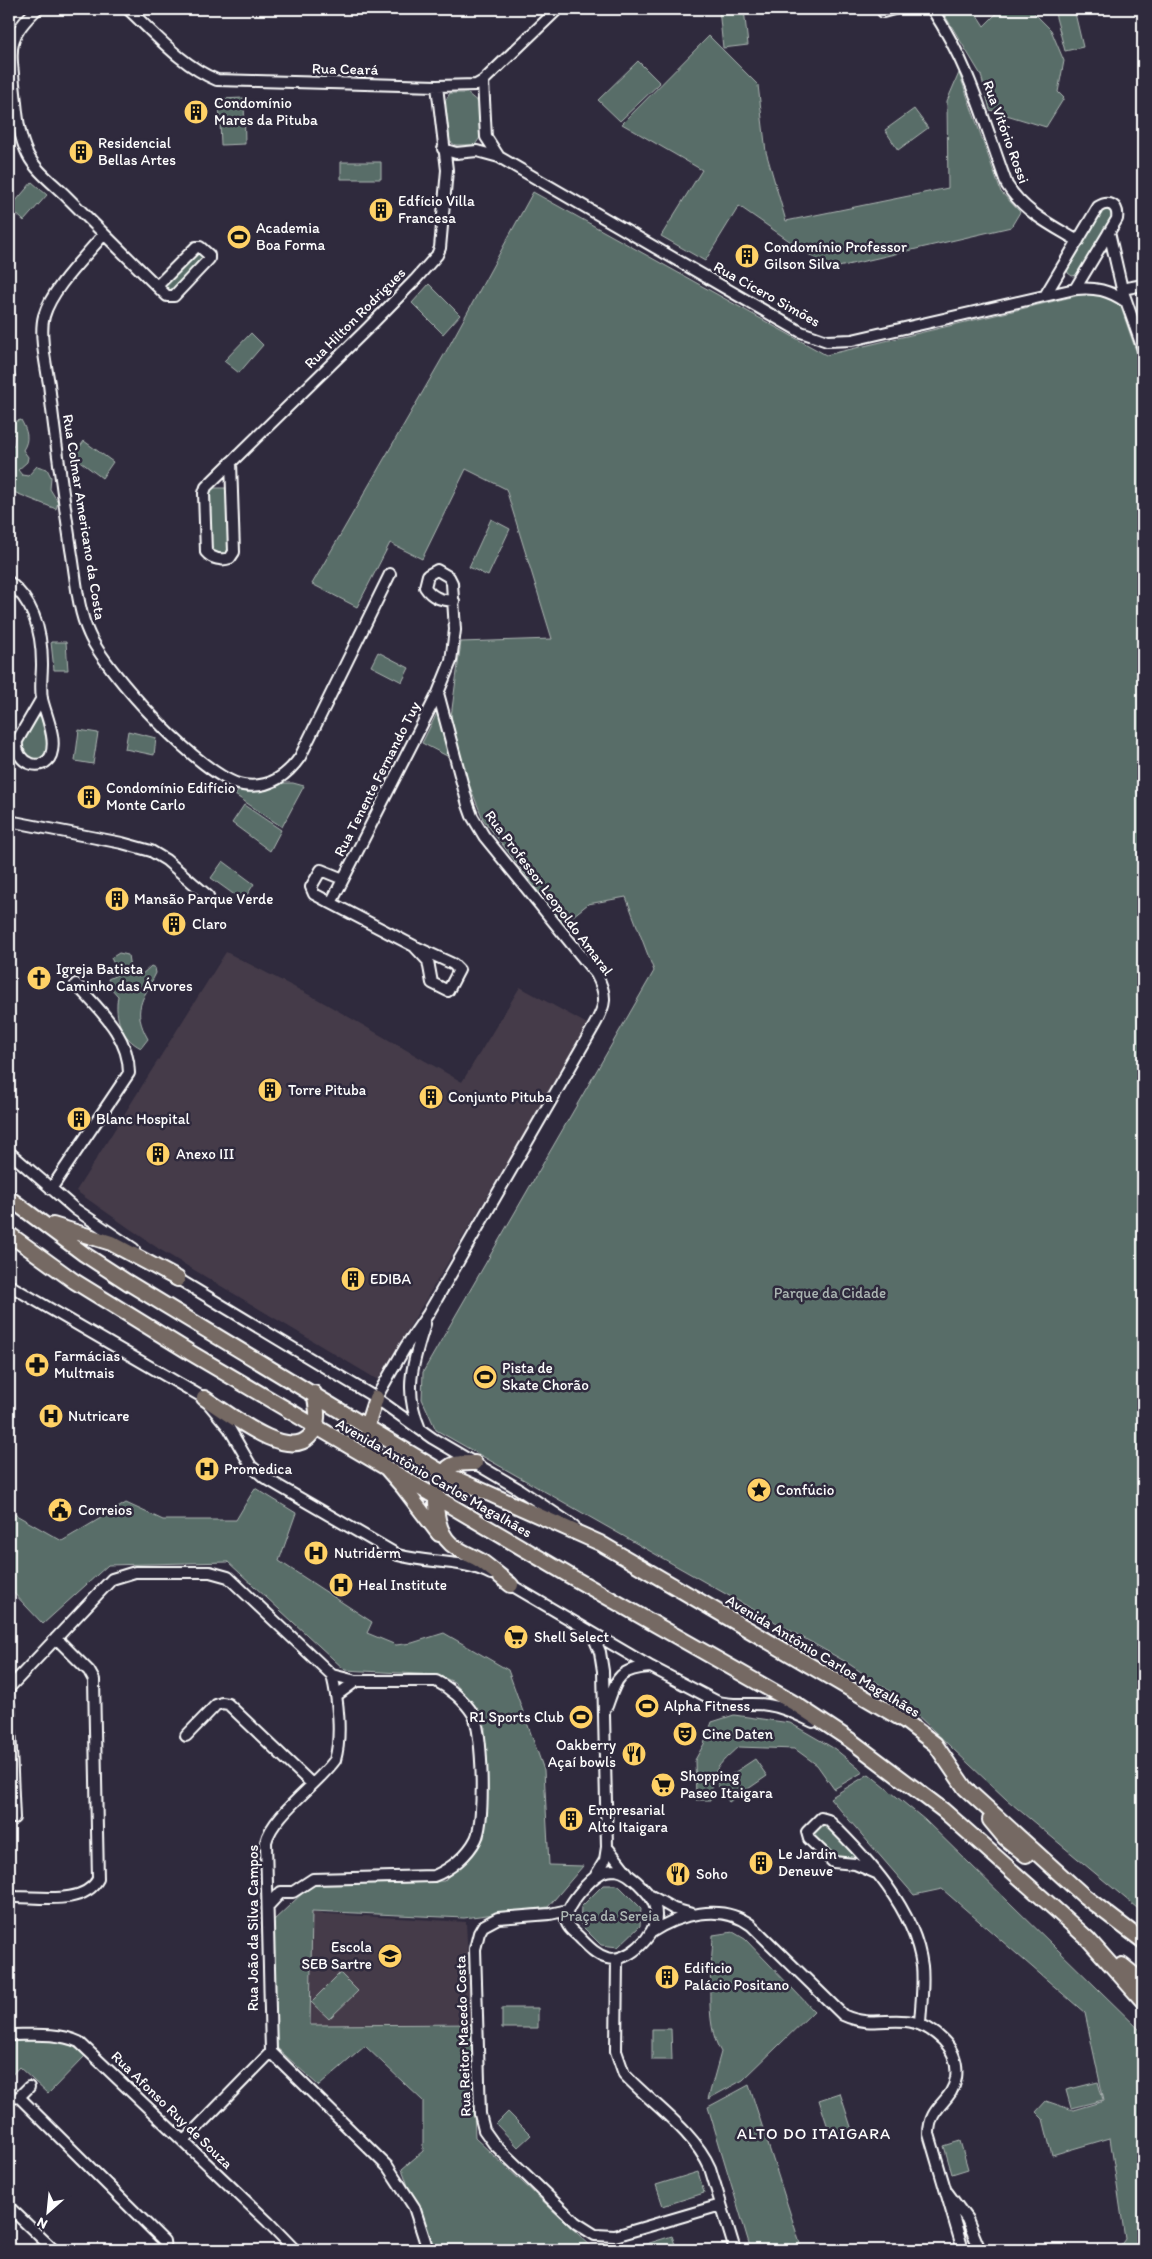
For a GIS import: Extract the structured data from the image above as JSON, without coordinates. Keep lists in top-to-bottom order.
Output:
{
  "streets": {
    "main road": ["Avenida Antônio Carlos Magalhães"],
    "street": [
      "Rua Ceará",
      "Rua Vitório Rossi",
      "Rua Cícero Simões",
      "Rua Hilton Rodrigues",
      "Rua Colmar Americano da Costa",
      "Rua Tenente Fernando Tuy",
      "Rua Professor Leopoldo Amaral",
      "Rua João da Silva Campos",
      "Rua Reitor Macedo Costa",
      "Rua Afonso Ruy de Souza"
    ]
  },
  "crossings": [
    ["Rua Ceará", "Rua Cícero Simões"],
    ["Rua Ceará", "Rua Hilton Rodrigues"],
    ["Rua Cícero Simões", "Rua Hilton Rodrigues"],
    ["Rua Tenente Fernando Tuy", "Rua Professor Leopoldo Amaral"],
    ["Rua Professor Leopoldo Amaral", "Avenida Antônio Carlos Magalhães"]
  ],
  "districts": ["ALTO DO ITAIGARA"],
  "parks": ["Parque da Cidade", "Praça da Sereia"],
  "places": {
    "building": [
      "Condomínio Mares da Pituba",
      "Residencial Bellas Artes",
      "Edfício Villa Francesa",
      "Condomínio Professor Gilson Silva",
      "Condomínio Edifício Monte Carlo",
      "Mansão Parque Verde",
      "Claro",
      "Torre Pituba",
      "Conjunto Pituba",
      "Blanc Hospital",
      "Anexo III",
      "EDIBA",
      "Empresarial Alto Itaigara",
      "Le Jardin Deneuve",
      "Edificio Palácio Positano"
    ],
    "sports": [
      "Academia Boa Forma",
      "Pista de Skate Chorão",
      "Alpha Fitness",
      "R1 Sports Club"
    ],
    "church": ["Igreja Batista Caminho das Árvores"],
    "pharmacy": ["Farmácias Multmais"],
    "hospital": [
      "Nutricare",
      "Promedica",
      "Nutriderm",
      "Heal Institute"
    ],
    "place": ["Confúcio"],
    "public building": ["Correios"],
    "supermarket": ["Shell Select", "Shopping Paseo Itaigara"],
    "theatre": ["Cine Daten"],
    "restaurant": ["Oakberry Açaí bowls", "Soho"],
    "school or university": ["Escola SEB Sartre"]
  },
  "north": "bottom left"
}
